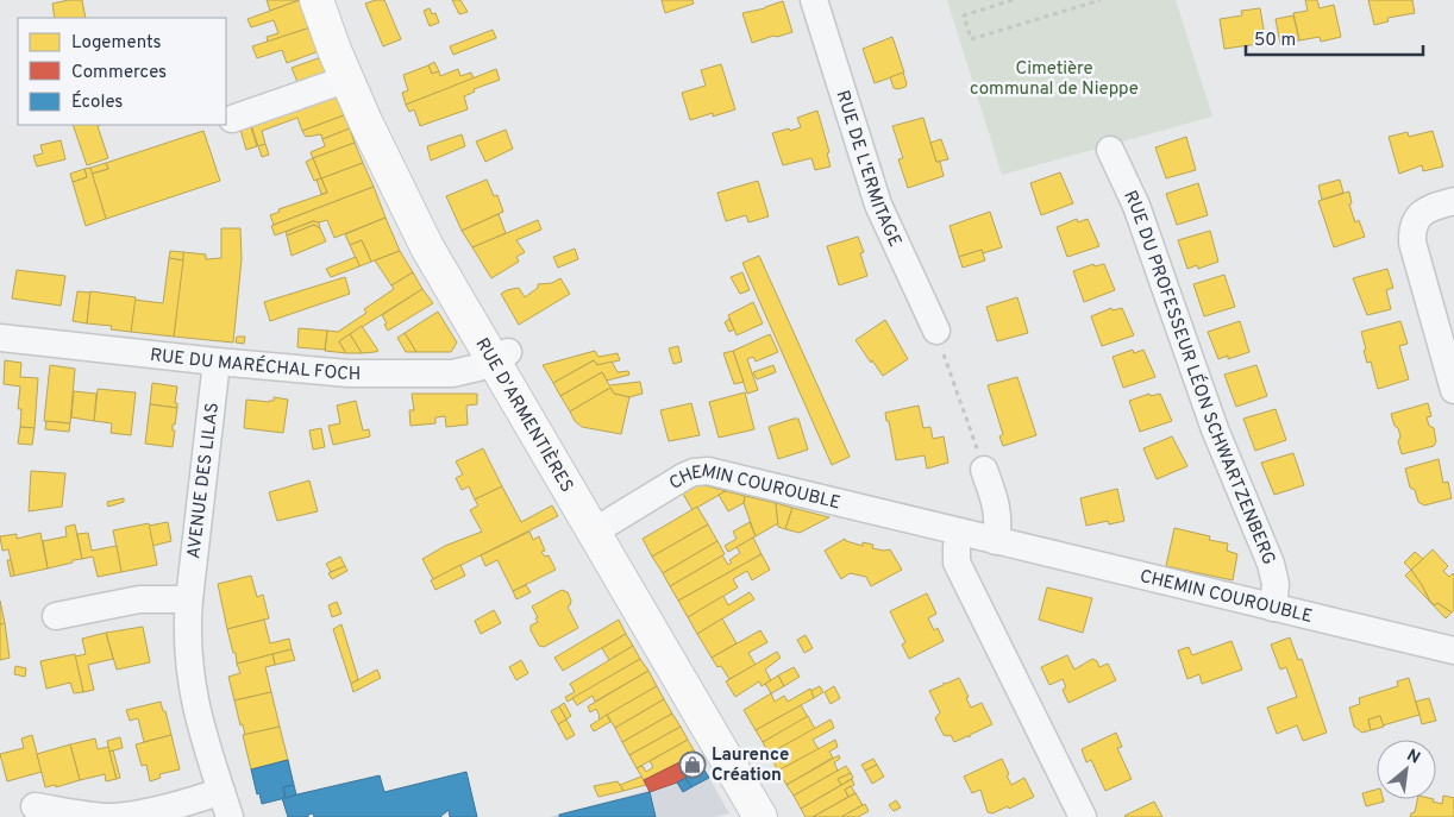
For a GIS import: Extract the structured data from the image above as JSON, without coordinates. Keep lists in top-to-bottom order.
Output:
{
  "streets": {
    "main road": ["RUE D'ARMENTIÈRES"],
    "street": [
      "RUE DE L'ERMITAGE",
      "RUE DU MARÉCHAL FOCH",
      "RUE DU PROFESSEUR LÉON SCHWARTZENBERG",
      "AVENUE DES LILAS",
      "CHEMIN COUROUBLE"
    ]
  },
  "crossings": [
    ["RUE DU MARÉCHAL FOCH", "RUE D'ARMENTIÈRES"],
    ["RUE DU MARÉCHAL FOCH", "AVENUE DES LILAS"],
    ["RUE DU PROFESSEUR LÉON SCHWARTZENBERG", "CHEMIN COUROUBLE"],
    ["RUE D'ARMENTIÈRES", "CHEMIN COUROUBLE"]
  ],
  "parks": ["Cimetière communal de Nieppe"],
  "places": {
    "shop": ["Laurence Création"]
  },
  "legend": ["Logements", "Commerces", "Écoles"],
  "scale_bar": "50 m",
  "north": "top right"
}
